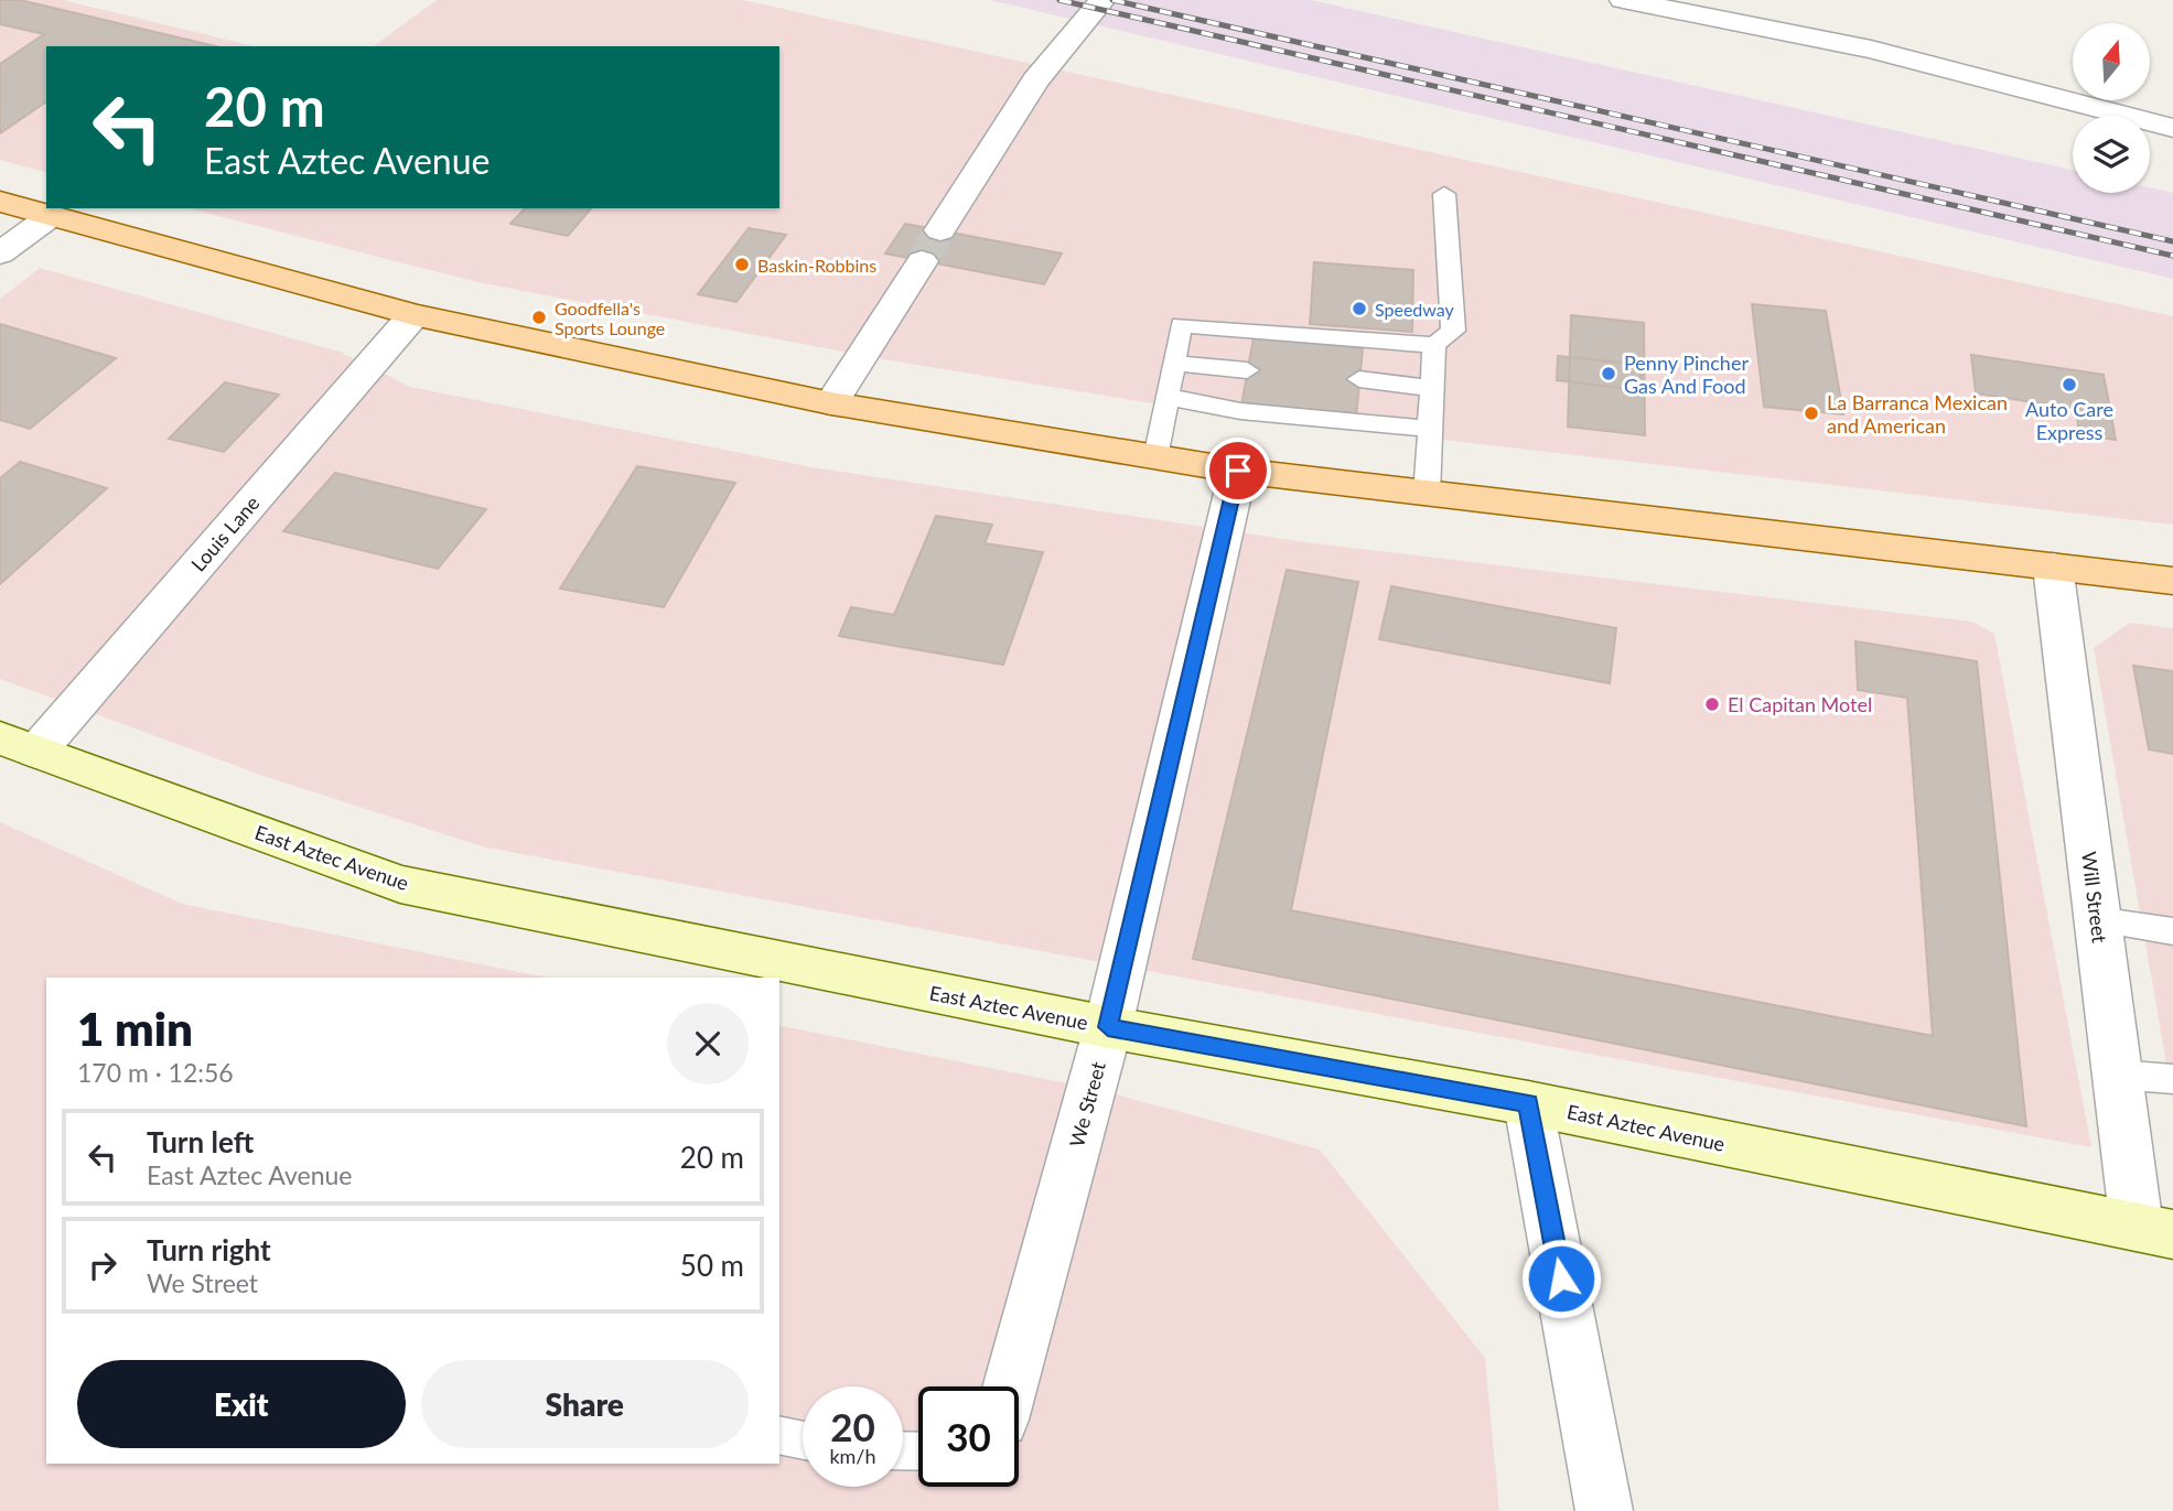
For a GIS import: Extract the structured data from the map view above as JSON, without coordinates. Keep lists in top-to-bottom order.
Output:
{
  "streets": {
    "main road": ["East Aztec Avenue"],
    "street": ["Louis Lane", "Will Street", "We Street"]
  },
  "crossings": [
    ["Louis Lane", "East Aztec Avenue"],
    ["East Aztec Avenue", "Will Street"],
    ["East Aztec Avenue", "We Street"]
  ],
  "places": [
    "Baskin-Robbins",
    "Speedway",
    "Goodfella's Sports Lounge",
    "Penny Pincher Gas And Food",
    "Auto Care Express",
    "La Barranca Mexican and American",
    "El Capitan Motel"
  ],
  "north": "top",
  "page": {
    "turn": ["20 m", "East Aztec Avenue"],
    "heading": ["1 min", "170 m · 12:56"],
    "list": [
      {
        "name": "Turn left",
        "note": "East Aztec Avenue",
        "value": "20 m"
      },
      {
        "name": "Turn right",
        "note": "We Street",
        "value": "50 m"
      }
    ],
    "buttons": ["Exit", "Share"],
    "speed": "20 km/h",
    "limit": "30"
  }
}
